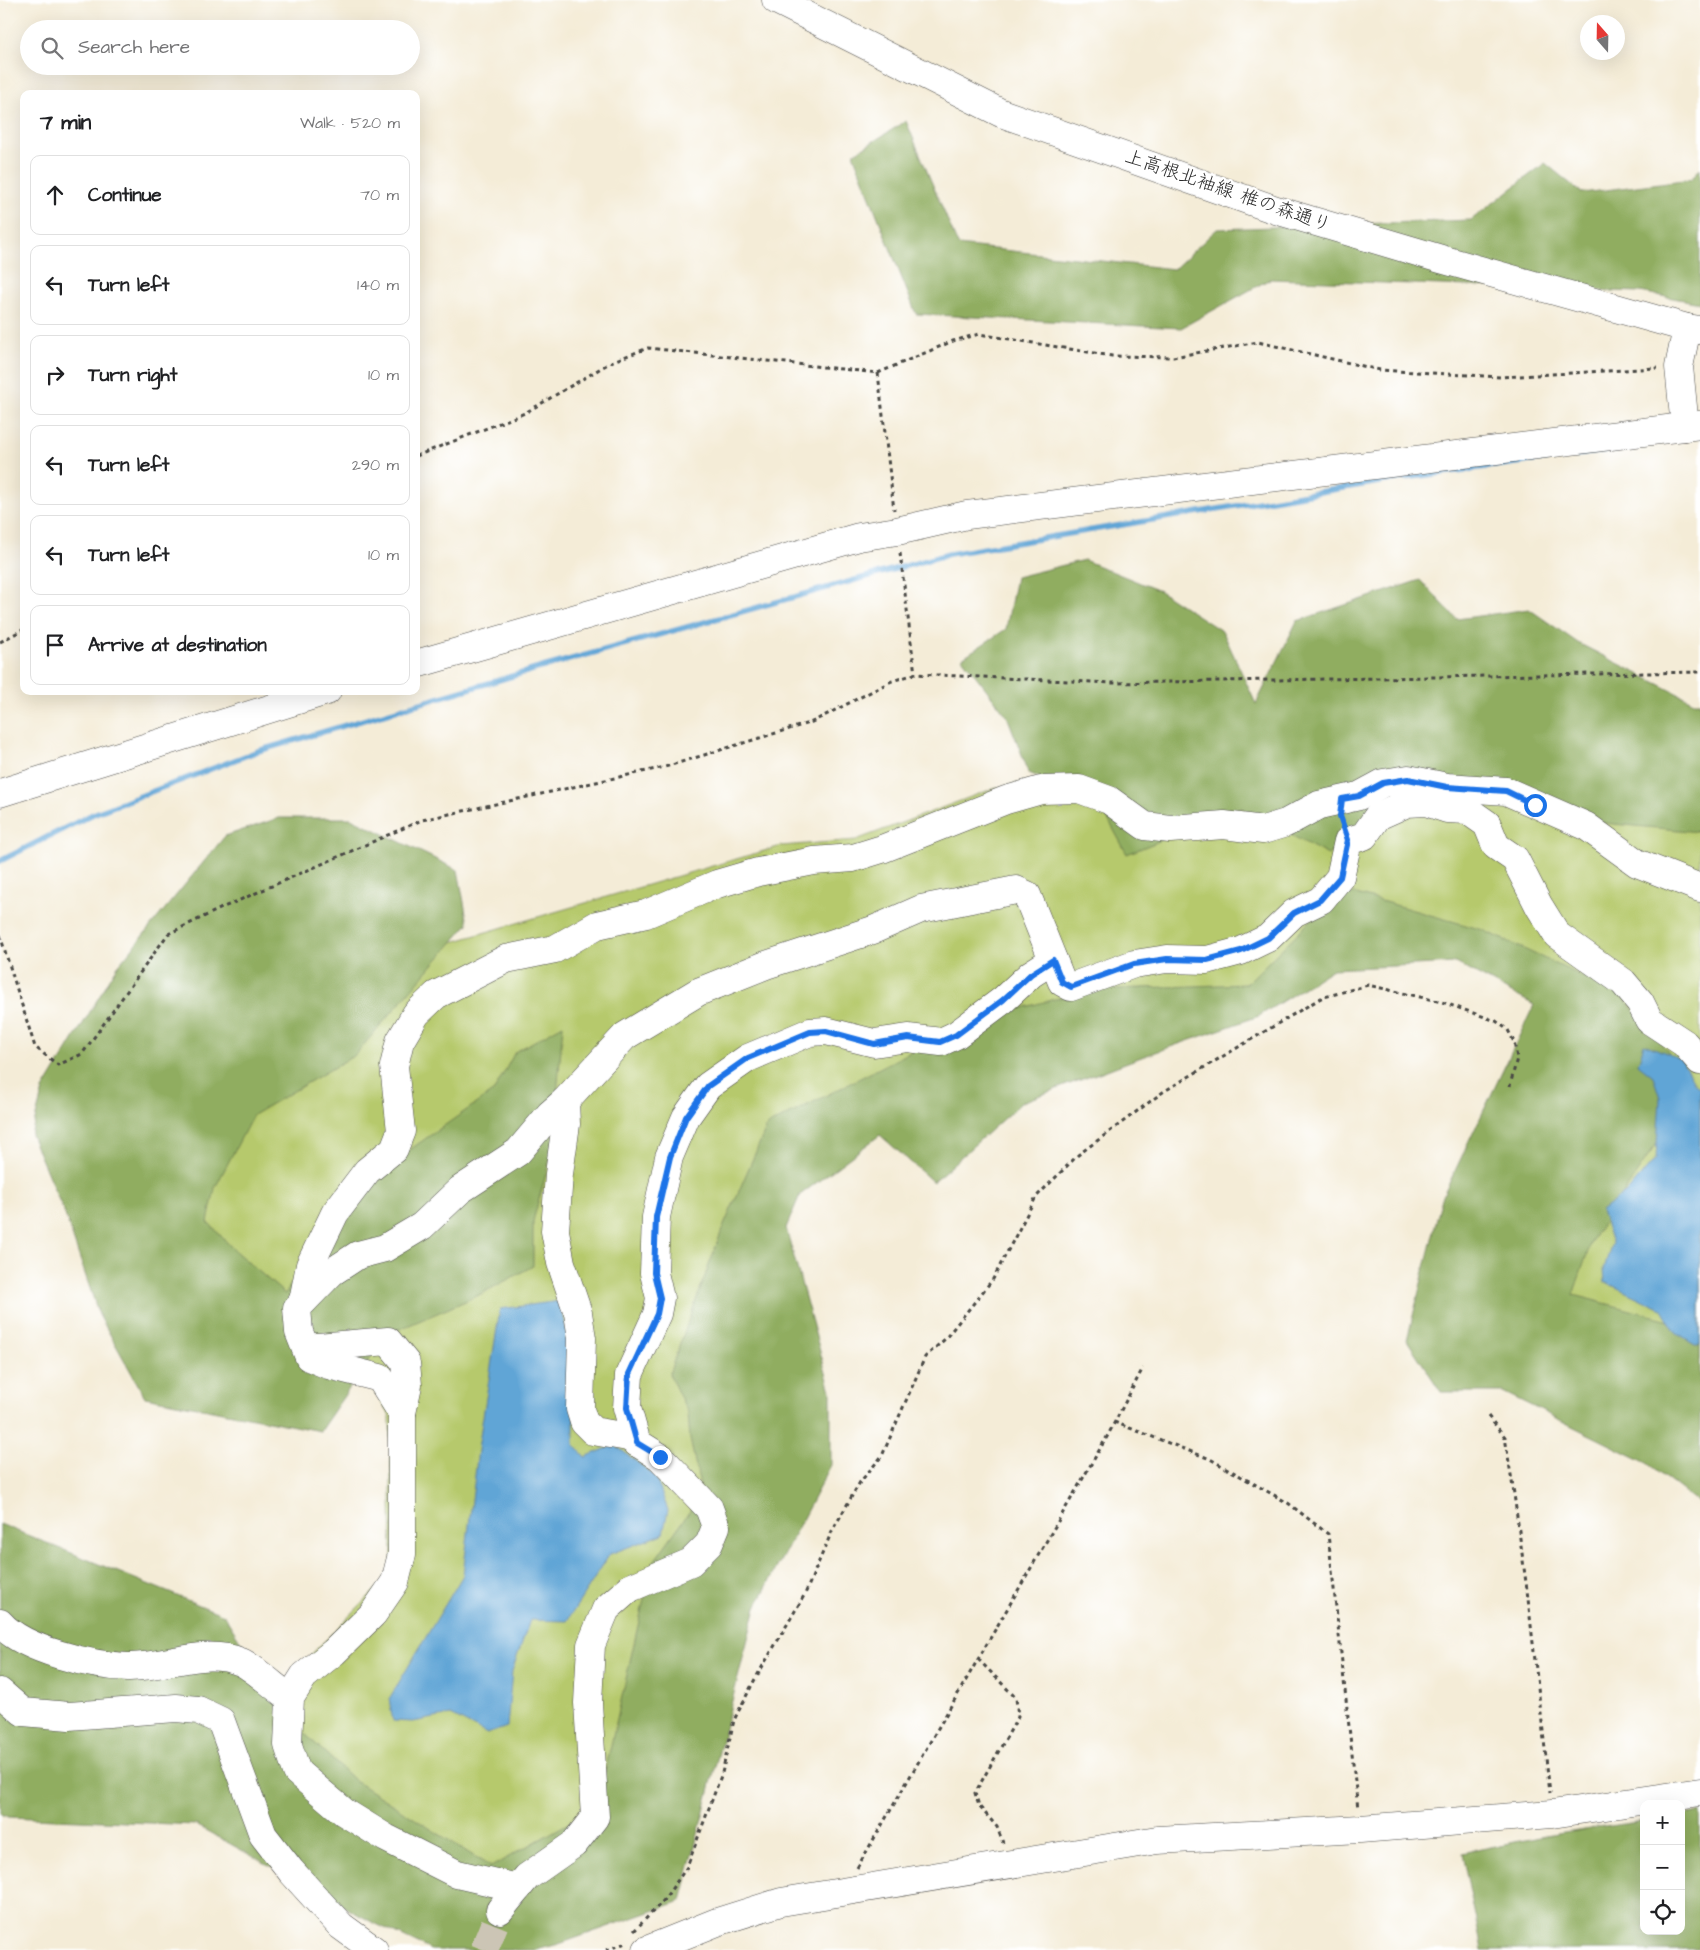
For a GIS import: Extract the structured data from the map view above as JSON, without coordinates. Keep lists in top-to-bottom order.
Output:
{
  "streets": {
    "street": ["上高根北袖線 椎の森通り"]
  },
  "north": "top",
  "page": {
    "search": "Search here",
    "heading": ["7 min", "Walk · 520 m"],
    "list": [
      ["Continue", "70 m"],
      ["Turn left", "140 m"],
      ["Turn right", "10 m"],
      ["Turn left", "290 m"],
      ["Turn left", "10 m"],
      "Arrive at destination"
    ],
    "map_buttons": ["+", "−"]
  }
}
